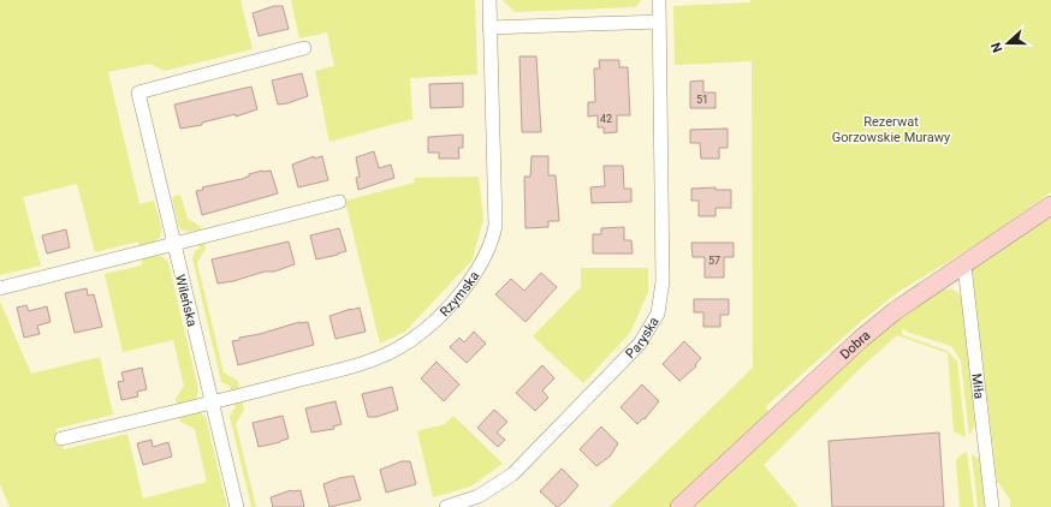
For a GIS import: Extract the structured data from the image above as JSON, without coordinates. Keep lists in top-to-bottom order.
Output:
{
  "streets": {
    "street": [
      "Rzymska",
      "Wileńska",
      "Paryska",
      "Dobra",
      "Miła"
    ]
  },
  "crossings": [
    ["Rzymska", "Wileńska"],
    ["Dobra", "Miła"]
  ],
  "parks": ["Rezerwat Gorzowskie Murawy"],
  "house_numbers": ["51", "42", "57"],
  "north": "left"
}
